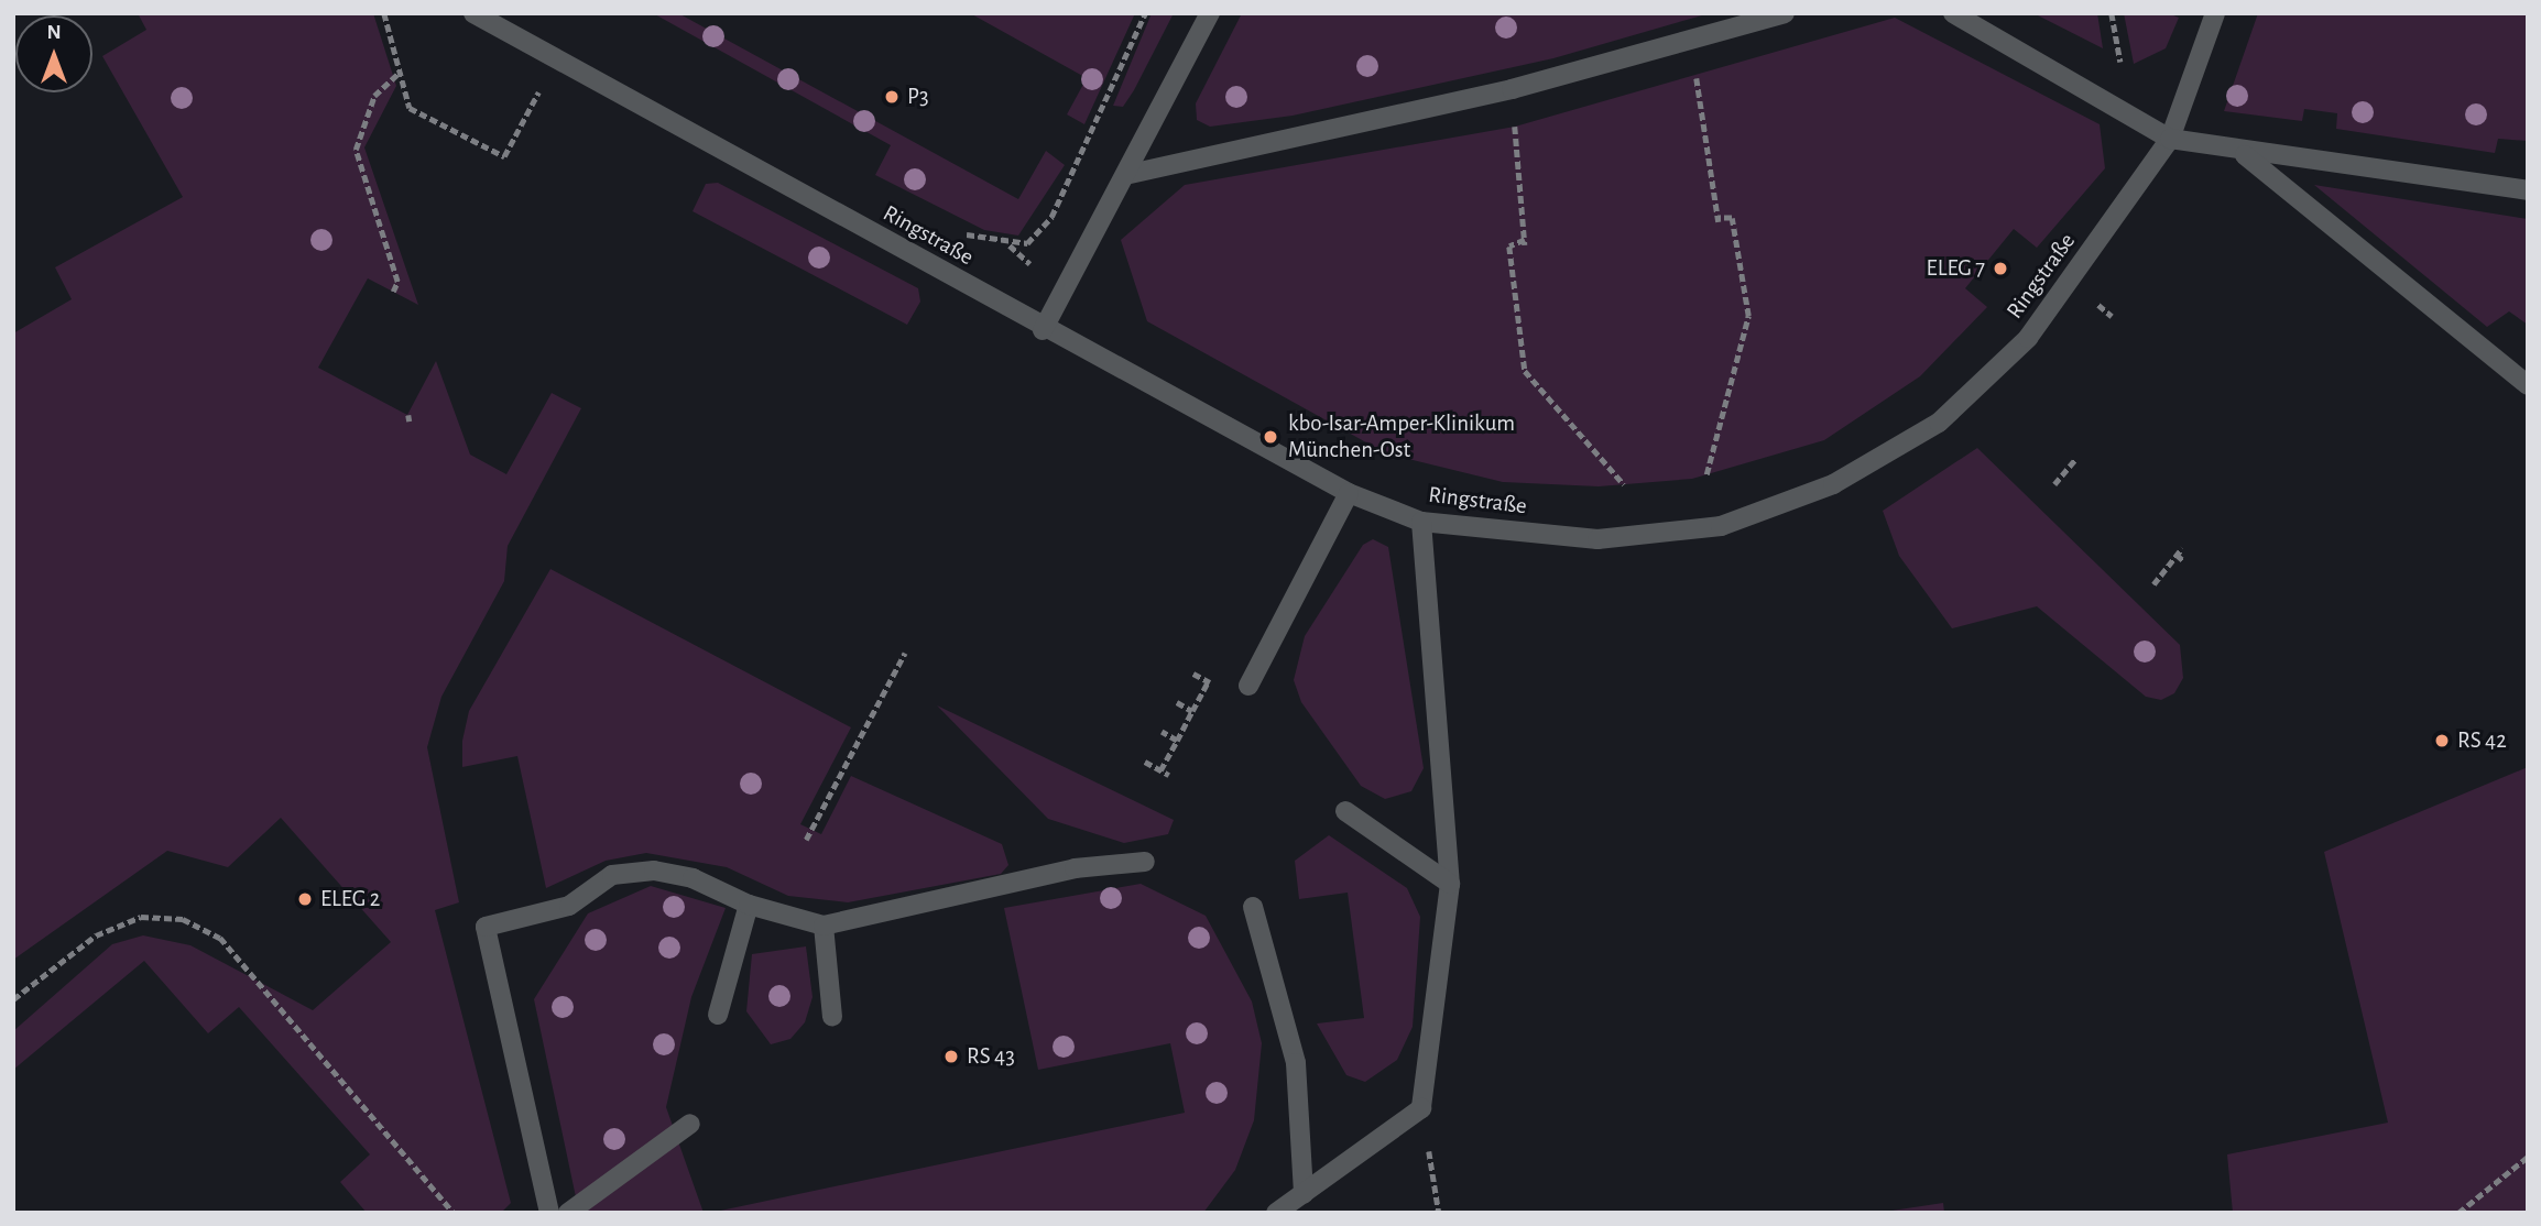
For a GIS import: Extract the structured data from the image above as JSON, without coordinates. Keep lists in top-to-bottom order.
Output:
{
  "streets": {
    "street": ["Ringstraße"]
  },
  "places": [
    "P3",
    "ELEG 7",
    "kbo-Isar-Amper-Klinikum München-Ost",
    "RS 42",
    "ELEG 2",
    "RS 43"
  ],
  "north": "top"
}
